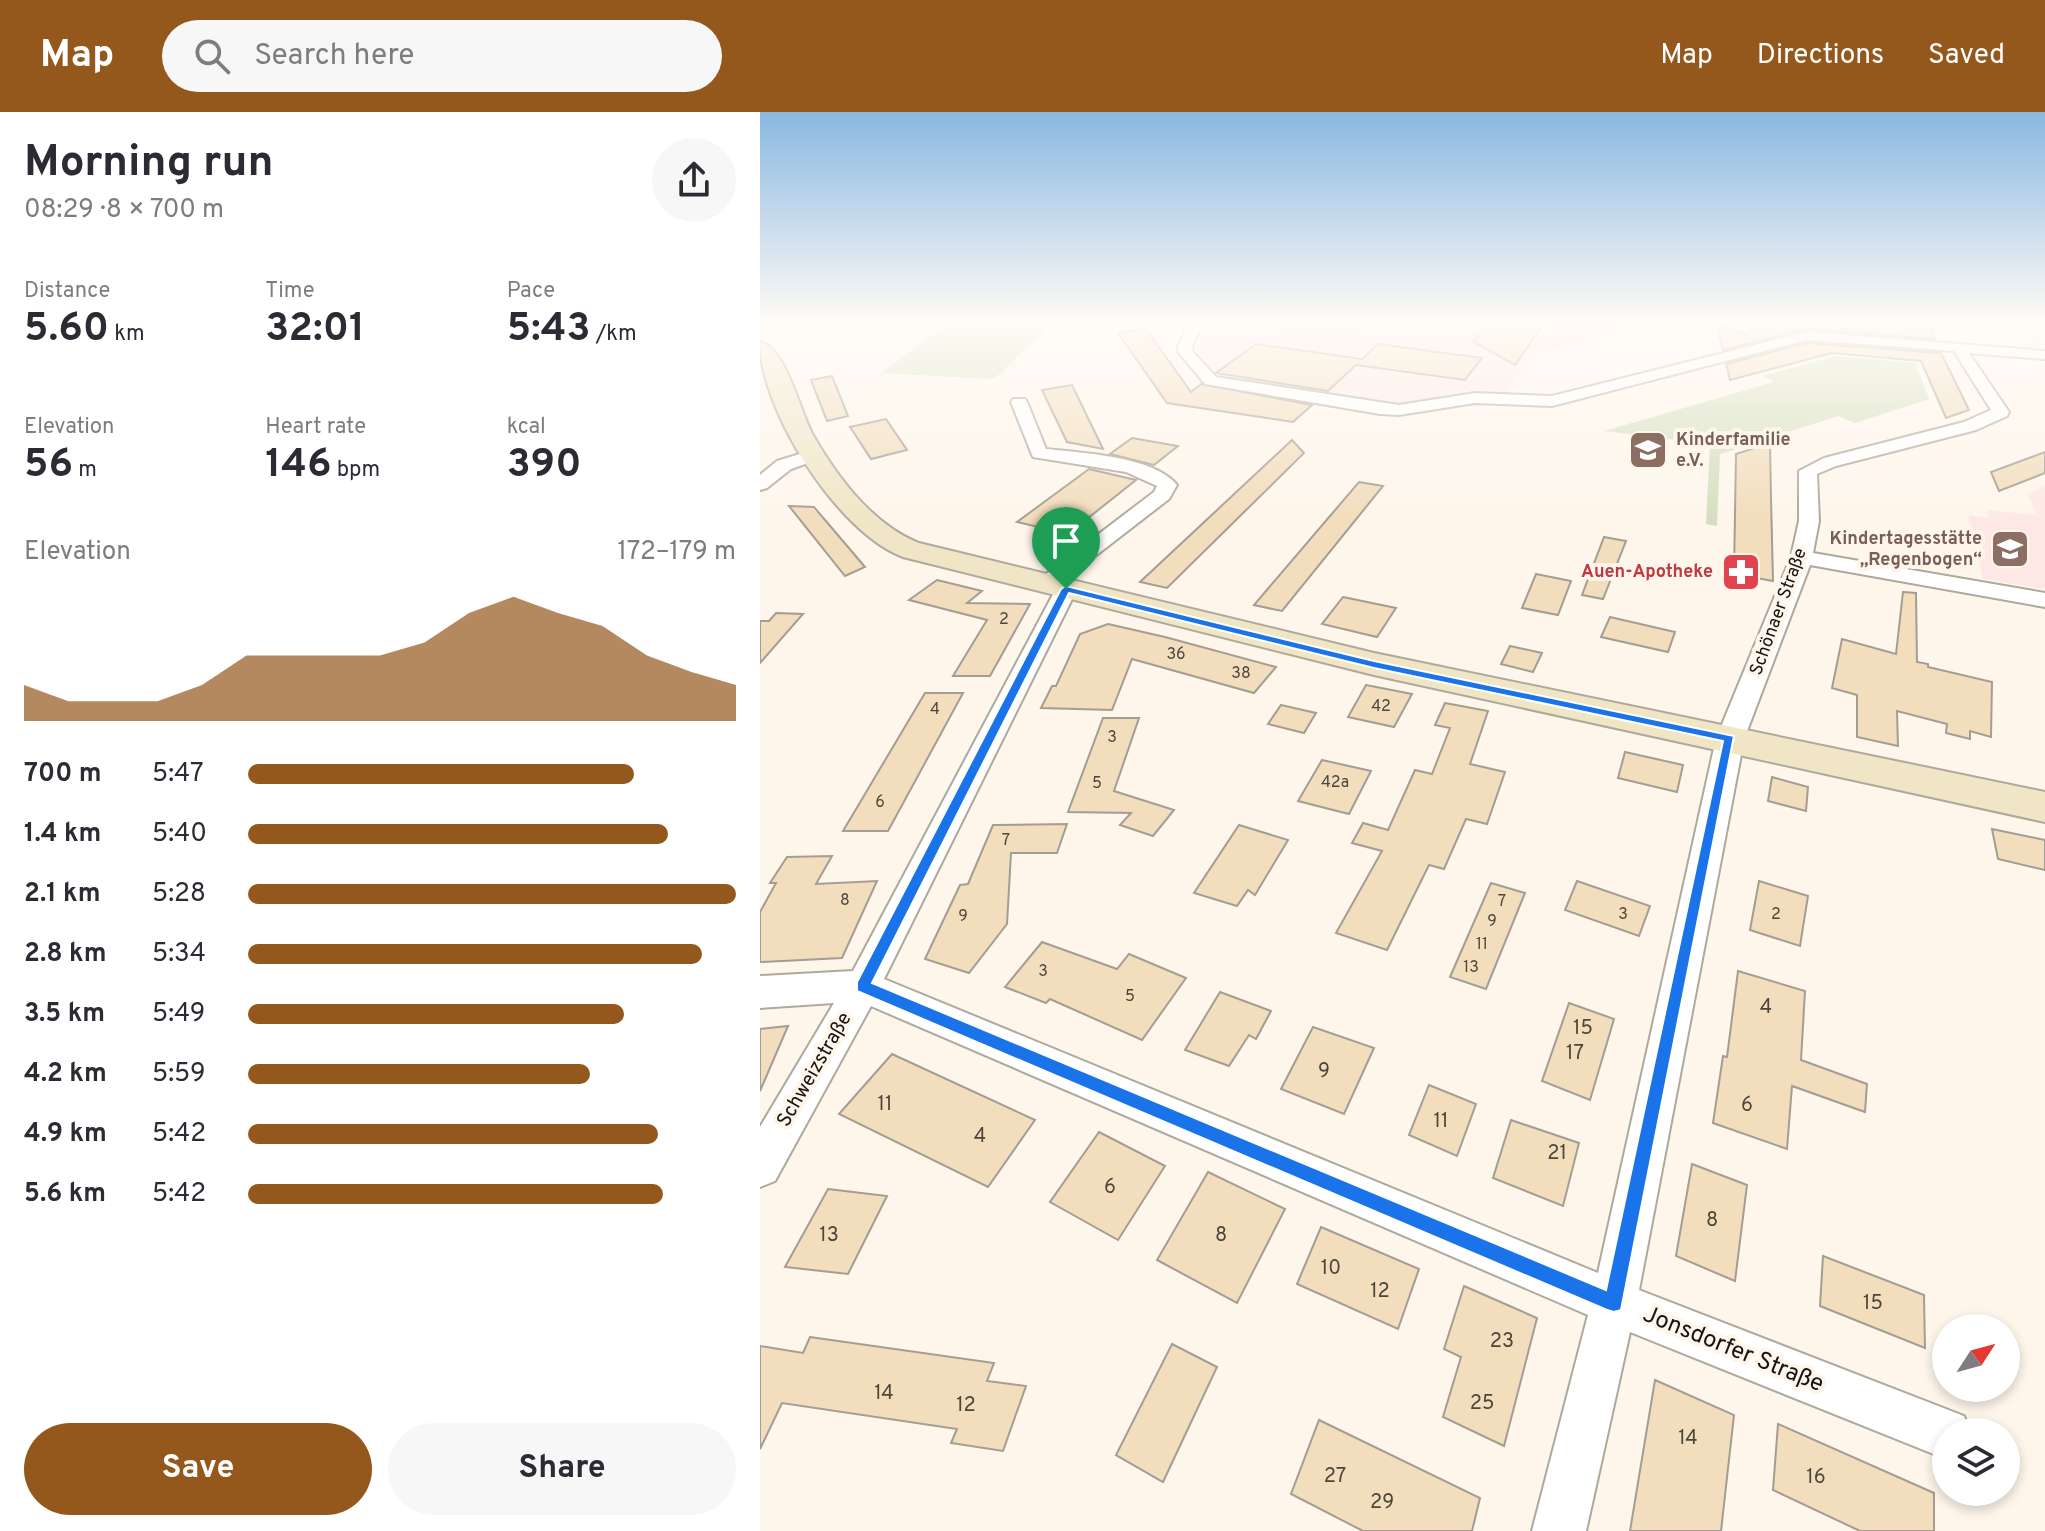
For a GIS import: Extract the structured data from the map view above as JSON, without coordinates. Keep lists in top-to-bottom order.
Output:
{
  "streets": {
    "street": ["Schönaer Straße", "Schweizstraße", "Jonsdorfer Straße"]
  },
  "crossings": [
    ["Schönaer Straße", "Jonsdorfer Straße"],
    ["Schweizstraße", "Jonsdorfer Straße"]
  ],
  "places": {
    "school or university": ["Kinderfamilie e.V.", "Kindertagesstätte „Regenbogen“"],
    "pharmacy": ["Auen-Apotheke"]
  },
  "house_numbers": [
    "2",
    "36",
    "38",
    "42",
    "4",
    "3",
    "42a",
    "5",
    "6",
    "7",
    "8",
    "7",
    "3",
    "2",
    "9",
    "9",
    "11",
    "13",
    "3",
    "5",
    "4",
    "15",
    "17",
    "9",
    "11",
    "6",
    "11",
    "4",
    "21",
    "6",
    "8",
    "13",
    "8",
    "10",
    "12",
    "15",
    "23",
    "14",
    "25",
    "12",
    "14",
    "27",
    "16",
    "29"
  ],
  "north": "top right",
  "page": {
    "header": "Map",
    "search": "Search here",
    "nav": ["Map", "Directions", "Saved"],
    "heading": ["Morning run", "08:29 · 8 × 700 m"],
    "stats": [
      ["Distance", "5.60 km"],
      ["Time", "32:01"],
      ["Pace", "5:43 /km"],
      ["Elevation", "56 m"],
      ["Heart rate", "146 bpm"],
      ["kcal", "390"]
    ],
    "chart": ["Elevation", "172–179 m"],
    "list": [
      {
        "name": "700 m",
        "note": "5:47"
      },
      {
        "name": "1.4 km",
        "note": "5:40"
      },
      {
        "name": "2.1 km",
        "note": "5:28"
      },
      {
        "name": "2.8 km",
        "note": "5:34"
      },
      {
        "name": "3.5 km",
        "note": "5:49"
      },
      {
        "name": "4.2 km",
        "note": "5:59"
      },
      {
        "name": "4.9 km",
        "note": "5:42"
      },
      {
        "name": "5.6 km",
        "note": "5:42"
      }
    ],
    "buttons": ["Save", "Share"]
  }
}
